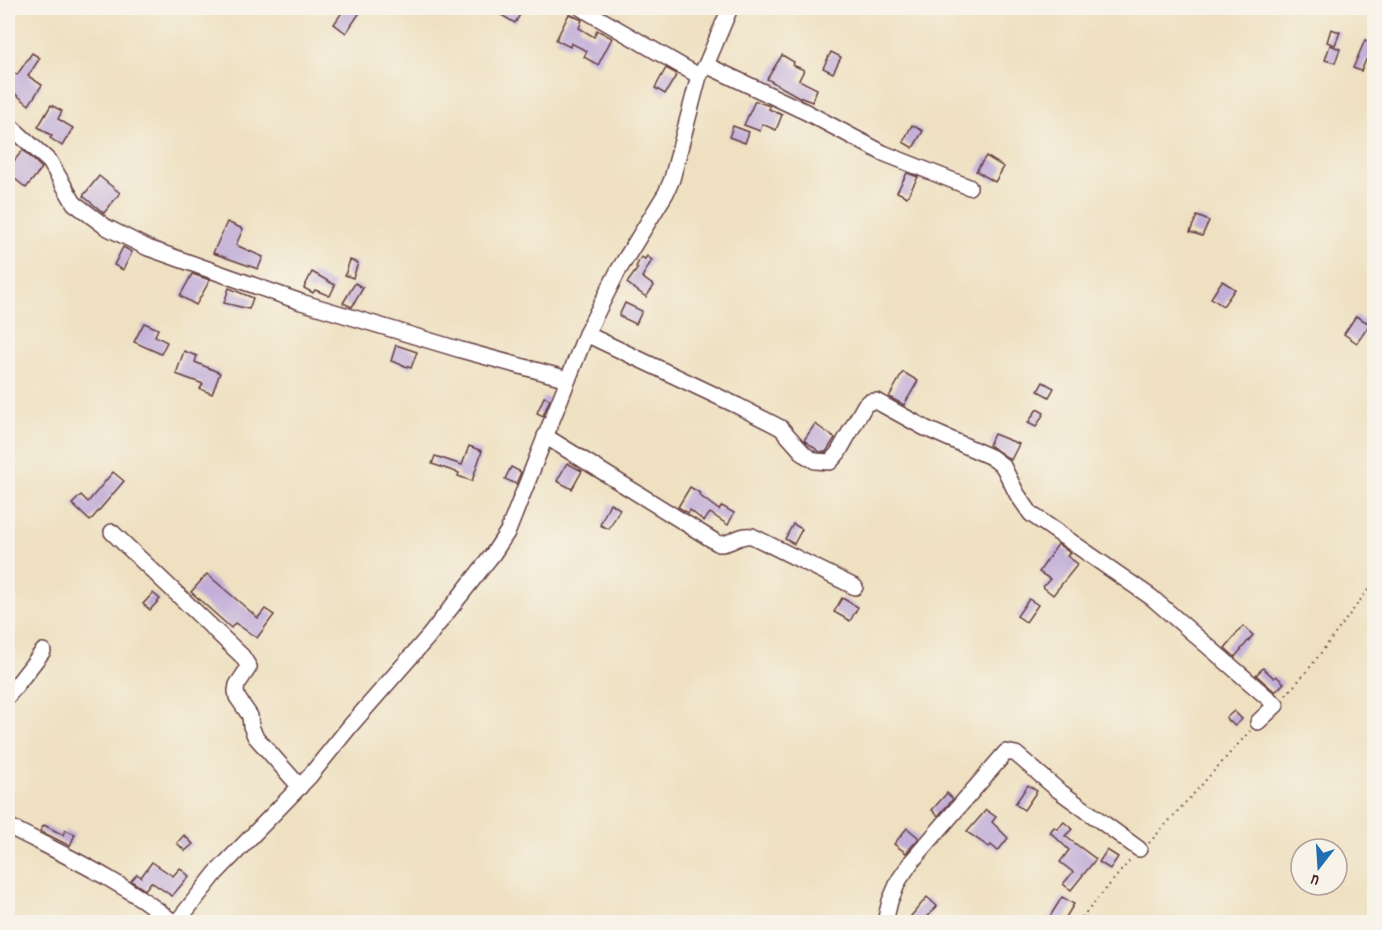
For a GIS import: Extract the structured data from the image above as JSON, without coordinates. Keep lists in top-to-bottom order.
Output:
{
  "north": "bottom"
}
